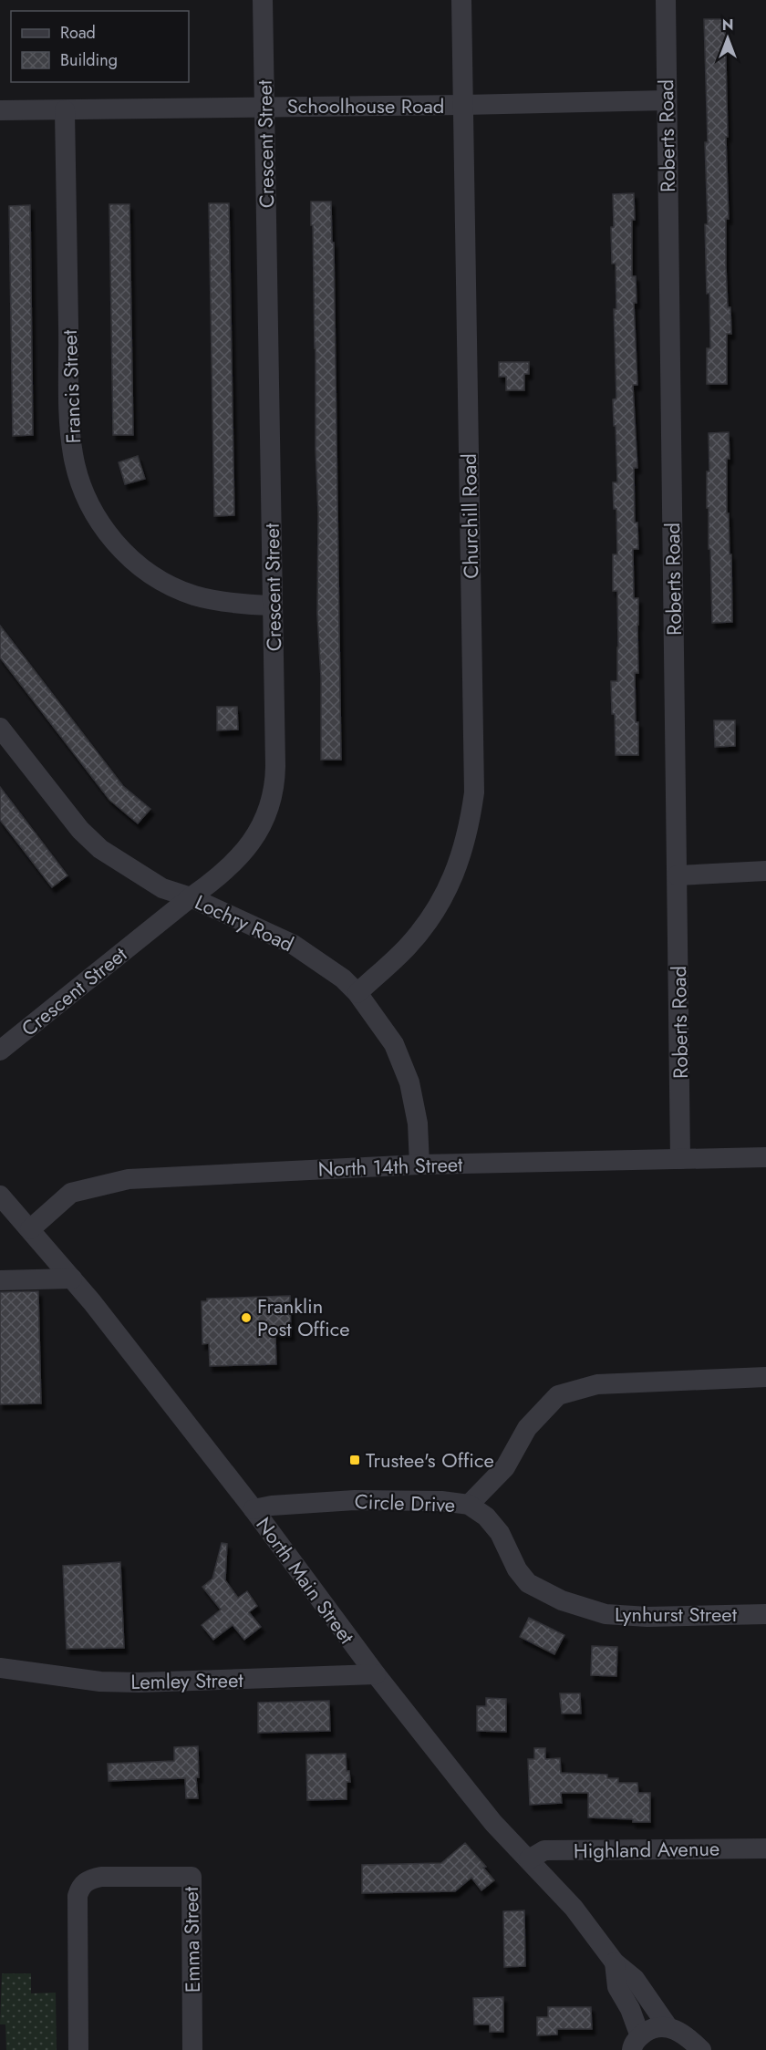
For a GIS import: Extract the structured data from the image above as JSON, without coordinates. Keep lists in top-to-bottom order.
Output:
{
  "streets": {
    "street": [
      "Schoolhouse Road",
      "Roberts Road",
      "Crescent Street",
      "Francis Street",
      "Churchill Road",
      "Lochry Road",
      "North 14th Street",
      "Circle Drive",
      "North Main Street",
      "Lynhurst Street",
      "Lemley Street",
      "Highland Avenue",
      "Emma Street"
    ]
  },
  "crossings": [
    ["Schoolhouse Road", "Roberts Road"],
    ["Schoolhouse Road", "Crescent Street"],
    ["Schoolhouse Road", "Francis Street"],
    ["Schoolhouse Road", "Churchill Road"],
    ["Roberts Road", "North 14th Street"],
    ["Crescent Street", "Francis Street"],
    ["Crescent Street", "Lochry Road"],
    ["Churchill Road", "Lochry Road"],
    ["Lochry Road", "North 14th Street"],
    ["North 14th Street", "North Main Street"],
    ["Circle Drive", "North Main Street"],
    ["Circle Drive", "Lynhurst Street"],
    ["North Main Street", "Lemley Street"],
    ["North Main Street", "Highland Avenue"]
  ],
  "places": {
    "other": ["Franklin Post Office"],
    "transit": ["Trustee's Office"]
  },
  "legend": ["Road", "Building"],
  "north": "top"
}
